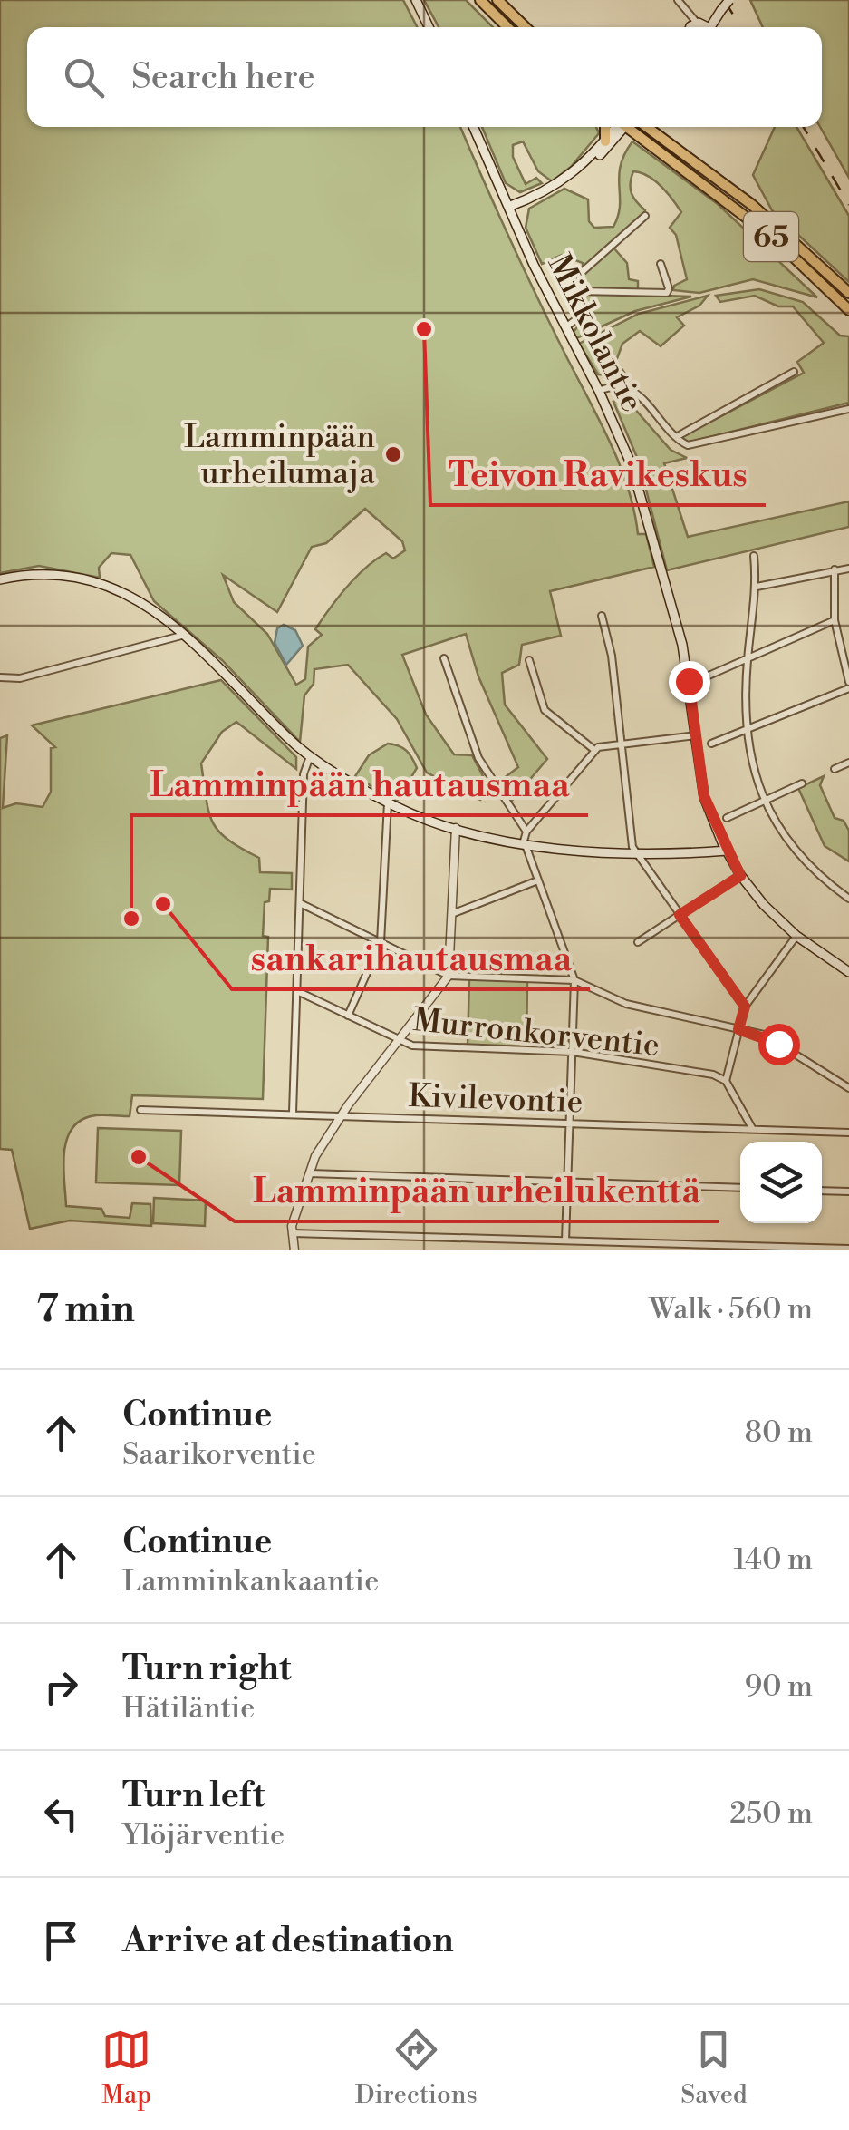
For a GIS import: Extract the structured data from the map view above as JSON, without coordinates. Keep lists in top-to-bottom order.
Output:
{
  "streets": {
    "highway": ["65"],
    "main road": ["Mikkolantie"],
    "street": ["Murronkorventie", "Kivilevontie"]
  },
  "places": [
    "Teivon Ravikeskus",
    "Lamminpään urheilumaja",
    "sankarihautausmaa",
    "Lamminpään hautausmaa",
    "Lamminpään urheilukenttä"
  ],
  "page": {
    "search": "Search here",
    "heading": ["7 min", "Walk · 560 m"],
    "list": [
      ["Continue", "Saarikorventie", "80 m"],
      ["Continue", "Lamminkankaantie", "140 m"],
      ["Turn right", "Hätiläntie", "90 m"],
      ["Turn left", "Ylöjärventie", "250 m"],
      "Arrive at destination"
    ],
    "nav": ["Map", "Directions", "Saved"]
  }
}
